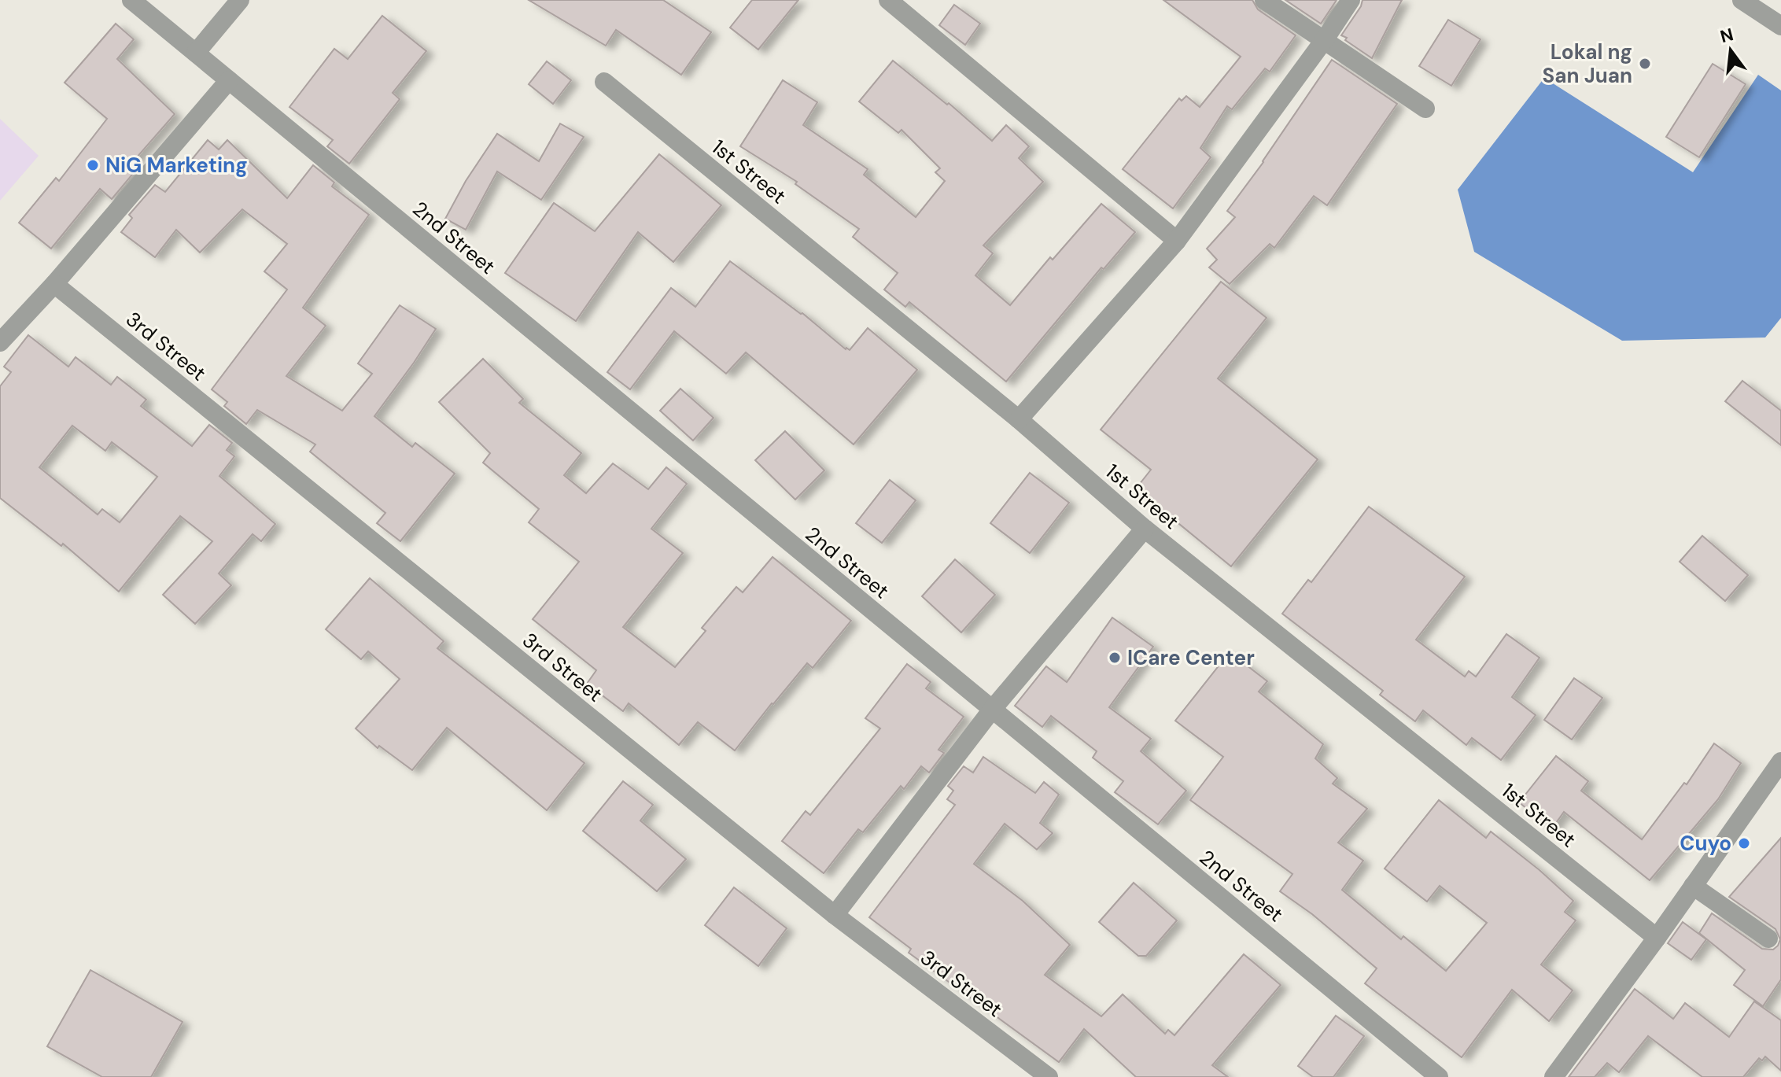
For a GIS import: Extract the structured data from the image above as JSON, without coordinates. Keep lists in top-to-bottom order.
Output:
{
  "streets": {
    "street": ["1st Street", "2nd Street", "3rd Street"]
  },
  "places": [
    "Lokal ng San Juan",
    "NiG Marketing",
    "ICare Center",
    "Cuyo"
  ],
  "north": "top"
}
